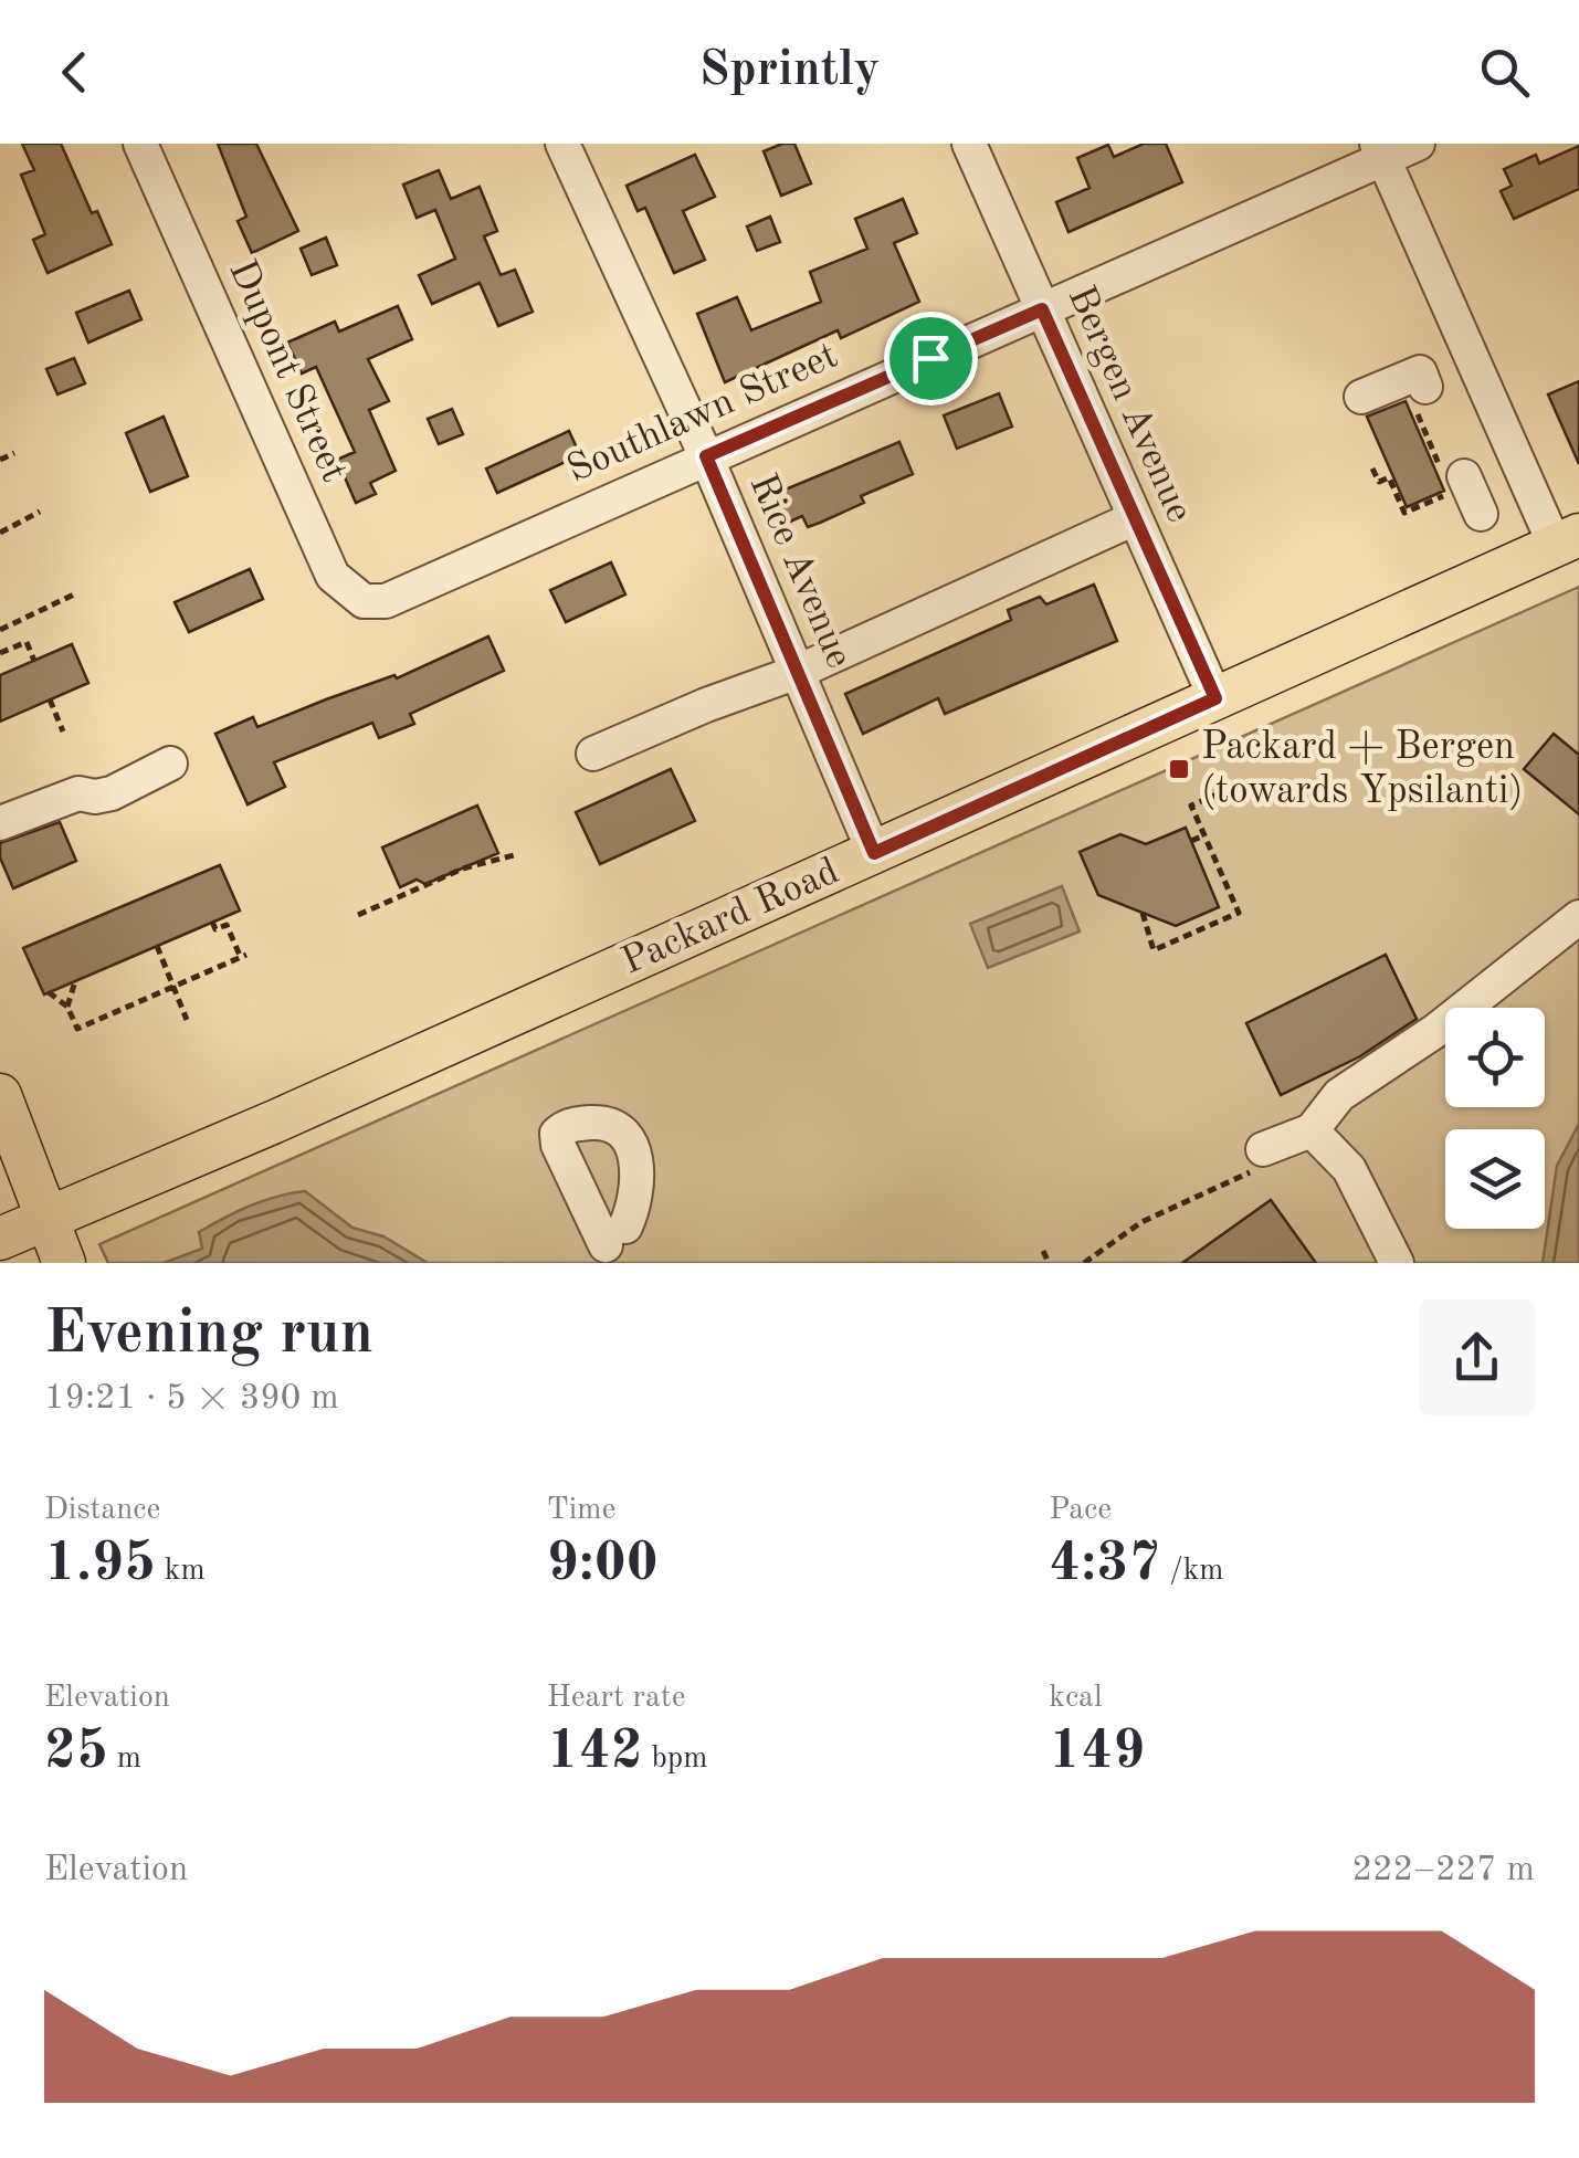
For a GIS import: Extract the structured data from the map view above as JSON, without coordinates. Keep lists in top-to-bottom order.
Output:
{
  "streets": {
    "main road": ["Packard Road"],
    "street": [
      "Dupont Street",
      "Bergen Avenue",
      "Southlawn Street",
      "Rice Avenue"
    ]
  },
  "crossings": [
    ["Dupont Street", "Southlawn Street"],
    ["Bergen Avenue", "Southlawn Street"],
    ["Bergen Avenue", "Packard Road"],
    ["Southlawn Street", "Rice Avenue"],
    ["Rice Avenue", "Packard Road"]
  ],
  "places": {
    "transit": ["Packard + Bergen (towards Ypsilanti)"]
  },
  "page": {
    "header": "Sprintly",
    "heading": ["Evening run", "19:21 · 5 × 390 m"],
    "stats": [
      ["Distance", "1.95 km"],
      ["Time", "9:00"],
      ["Pace", "4:37 /km"],
      ["Elevation", "25 m"],
      ["Heart rate", "142 bpm"],
      ["kcal", "149"]
    ],
    "chart": ["Elevation", "222–227 m"]
  }
}
